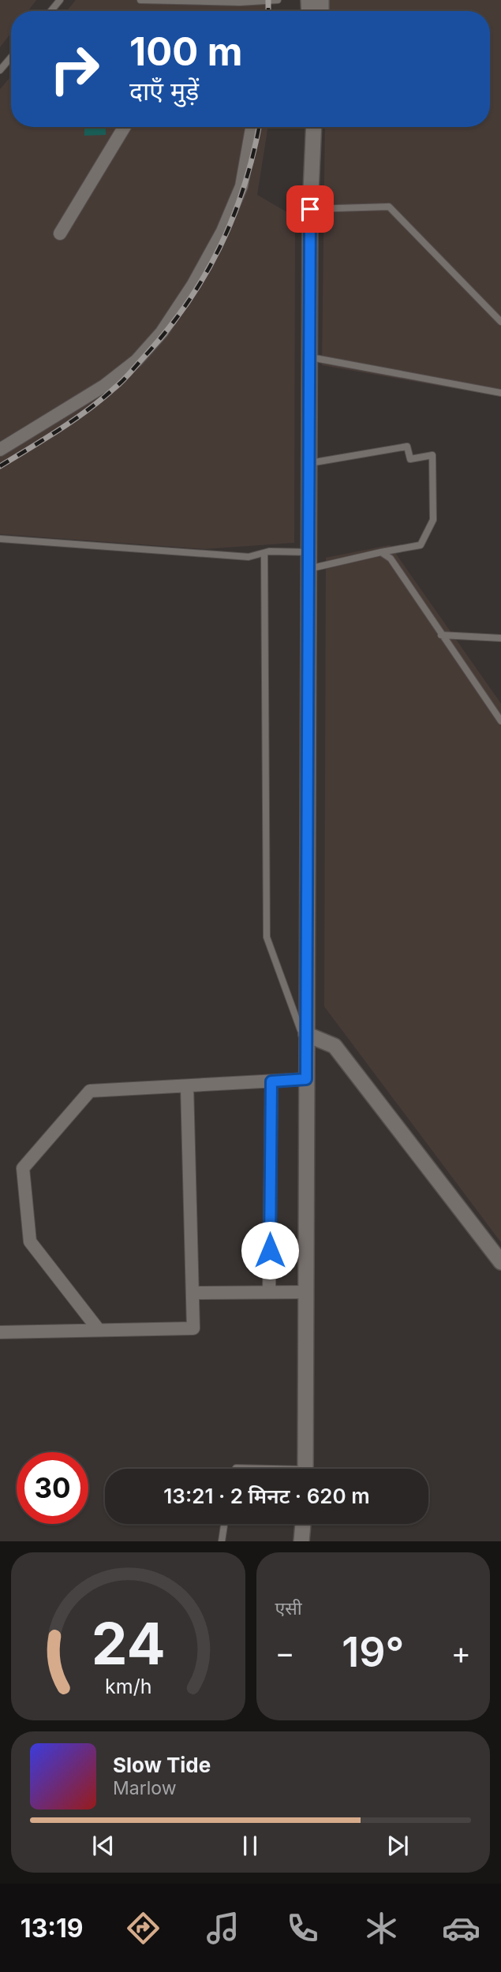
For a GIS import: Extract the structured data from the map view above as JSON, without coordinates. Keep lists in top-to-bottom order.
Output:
{
  "page": {
    "turn": ["100 m", "दाएँ मुड़ें"],
    "limit": "30",
    "trip": "13:21 · 2 मिनट · 620 m",
    "tile": "एसी",
    "heat": ["−", "19°", "+"],
    "song": ["Slow Tide", "Marlow"],
    "tabs": "13:19",
    "gauge": ["24", "km/h"]
  }
}
